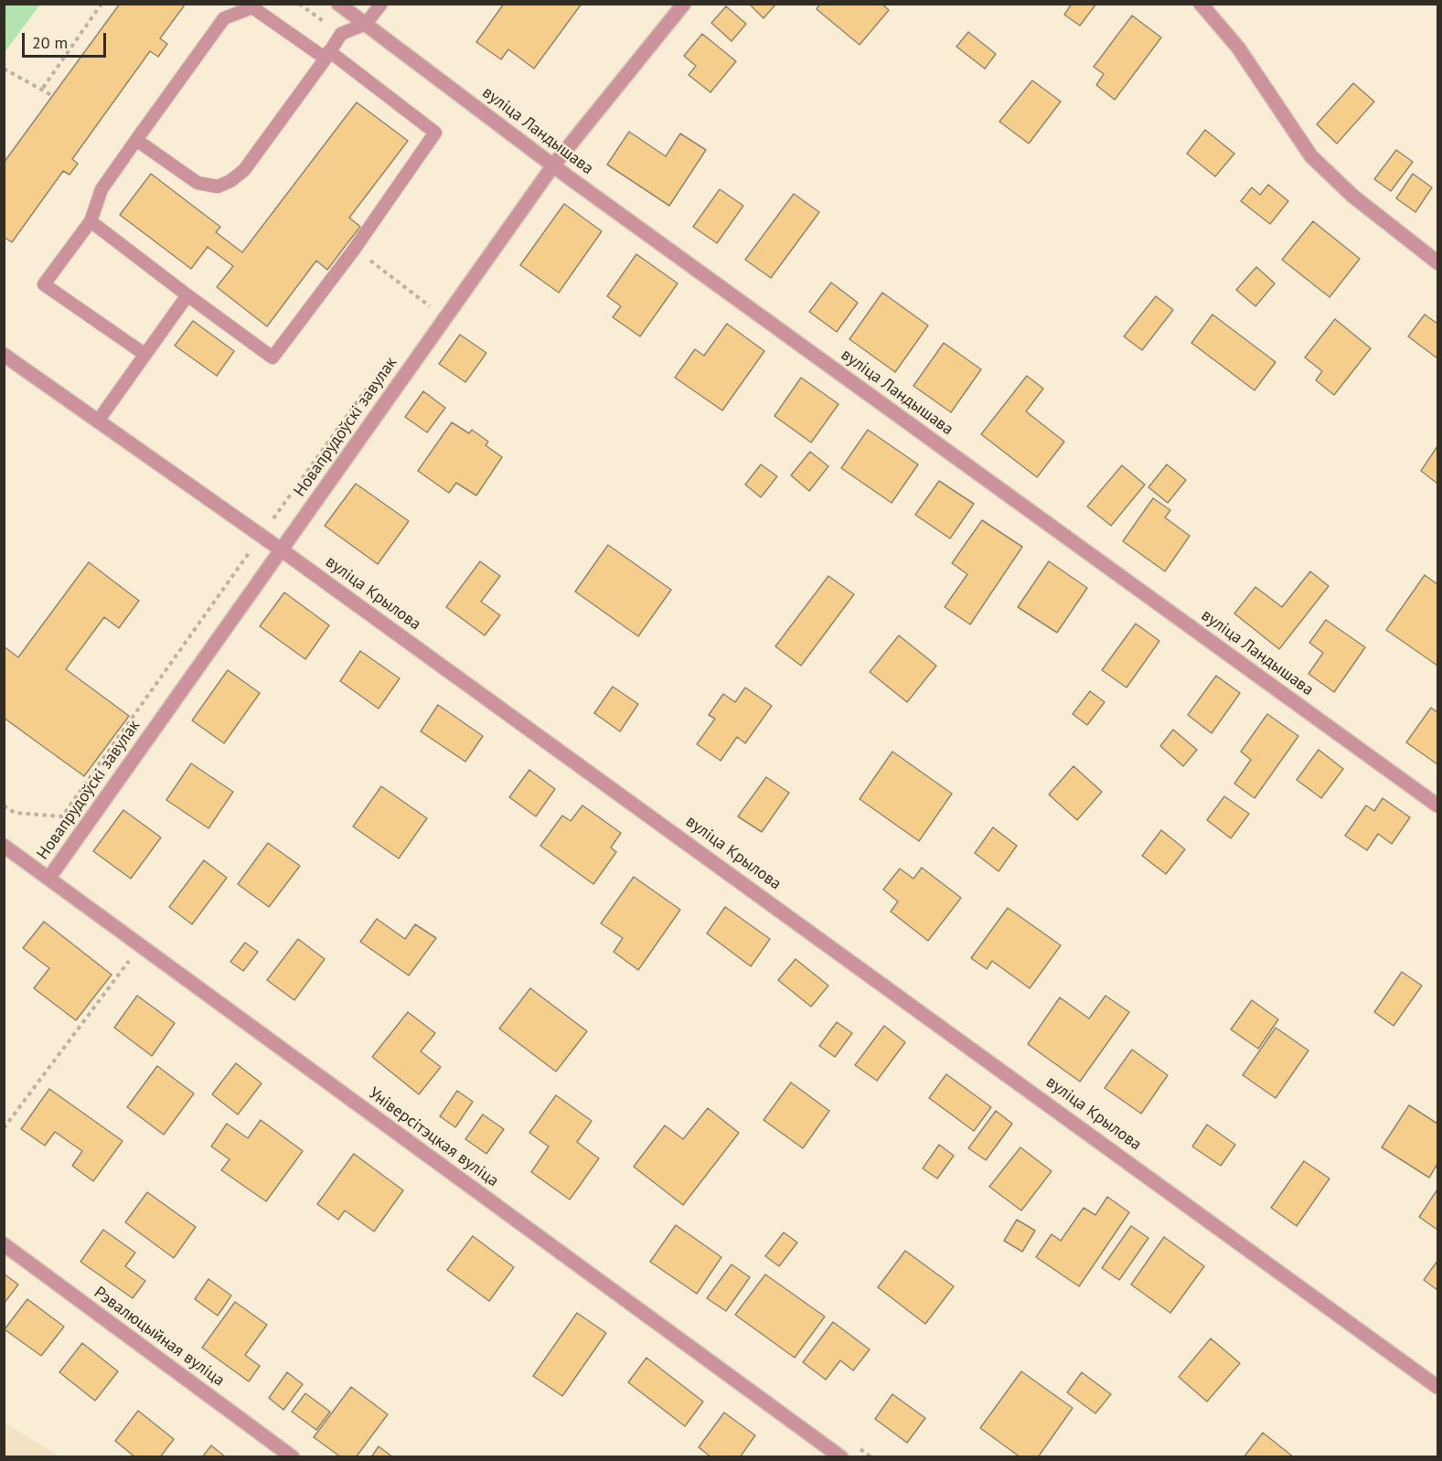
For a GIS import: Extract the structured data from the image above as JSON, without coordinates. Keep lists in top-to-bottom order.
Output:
{
  "streets": {
    "street": [
      "вуліца Ландышава",
      "Новапрудоўскі завулак",
      "вуліца Крылова",
      "Універсітэцкая вуліца",
      "Рэвалюцыйная вуліца"
    ]
  },
  "crossings": [
    ["вуліца Ландышава", "Новапрудоўскі завулак"],
    ["Новапрудоўскі завулак", "вуліца Крылова"],
    ["Новапрудоўскі завулак", "Універсітэцкая вуліца"]
  ],
  "scale_bar": "20 m"
}
